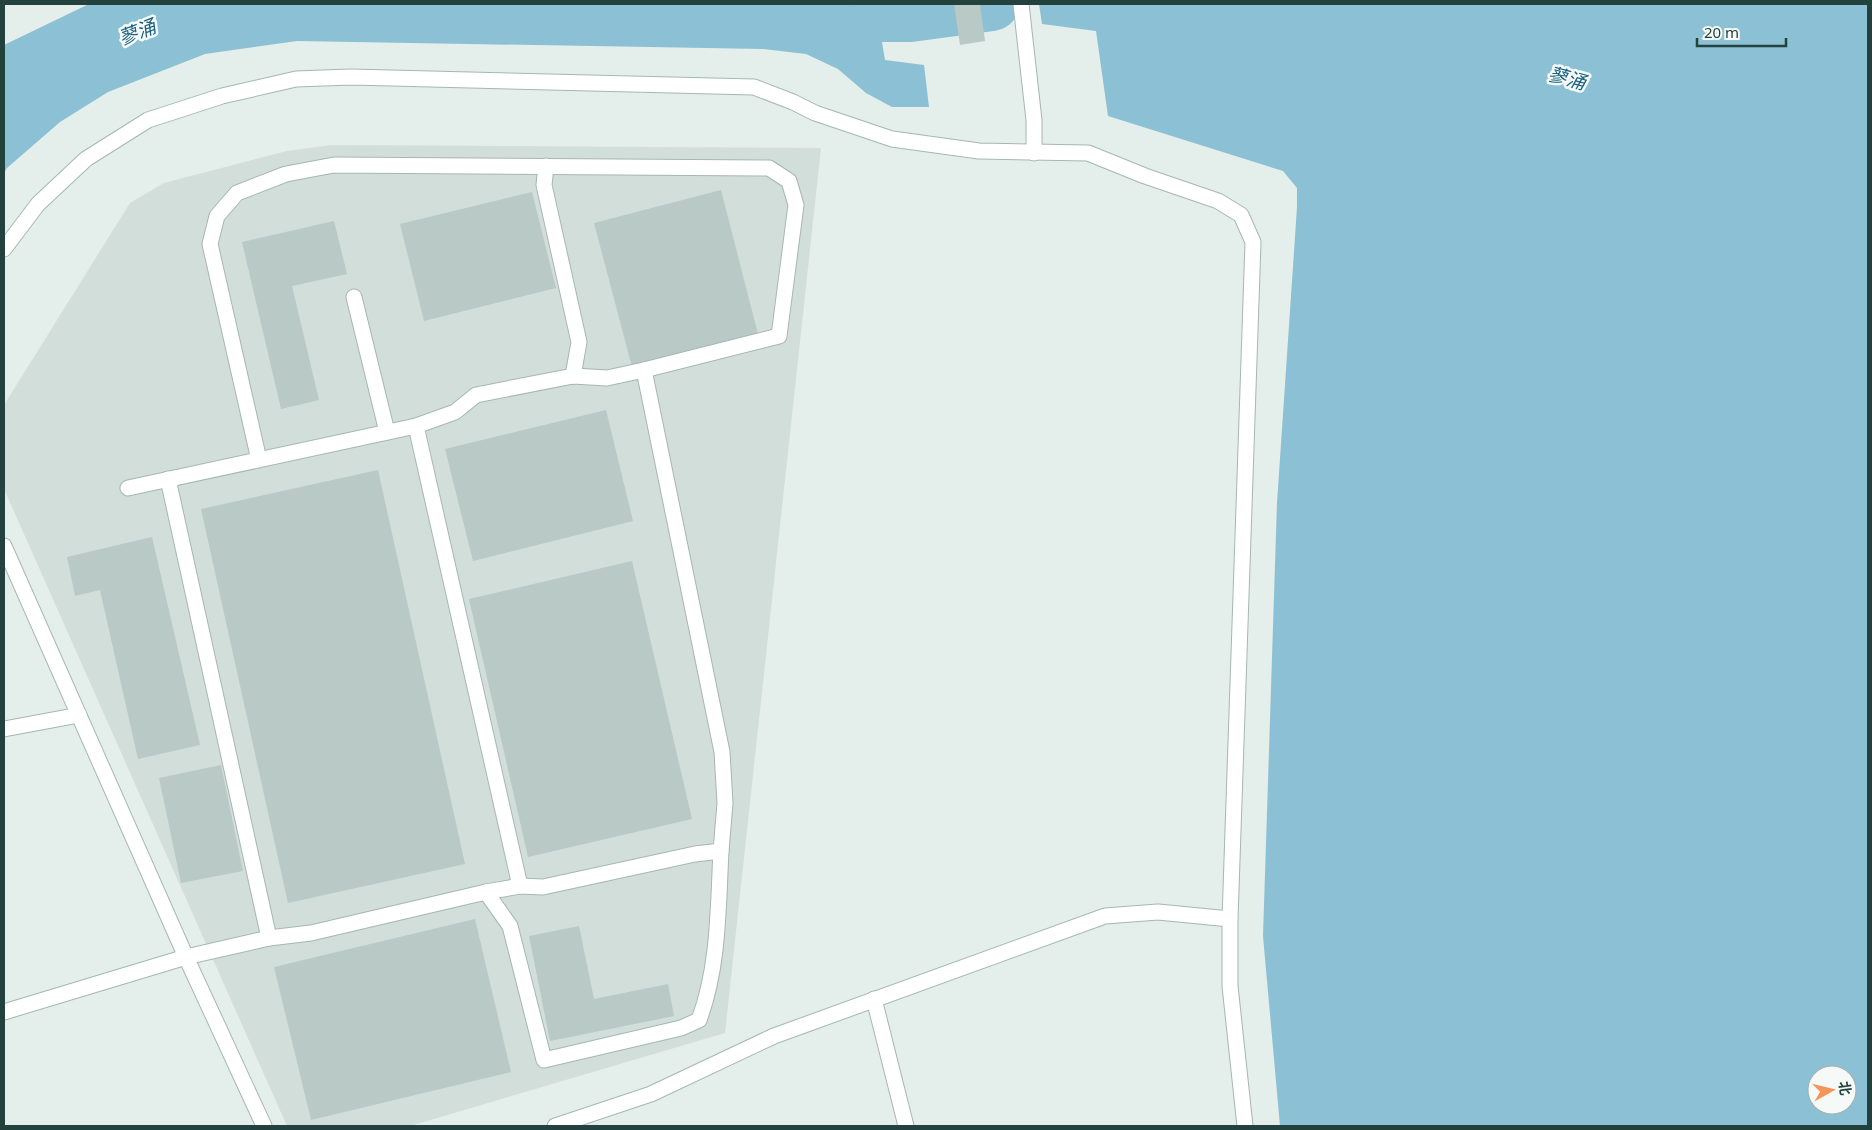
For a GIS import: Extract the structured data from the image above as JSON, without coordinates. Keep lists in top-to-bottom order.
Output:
{
  "water": ["蓼涌"],
  "scale_bar": "20 m",
  "north": "right"
}
